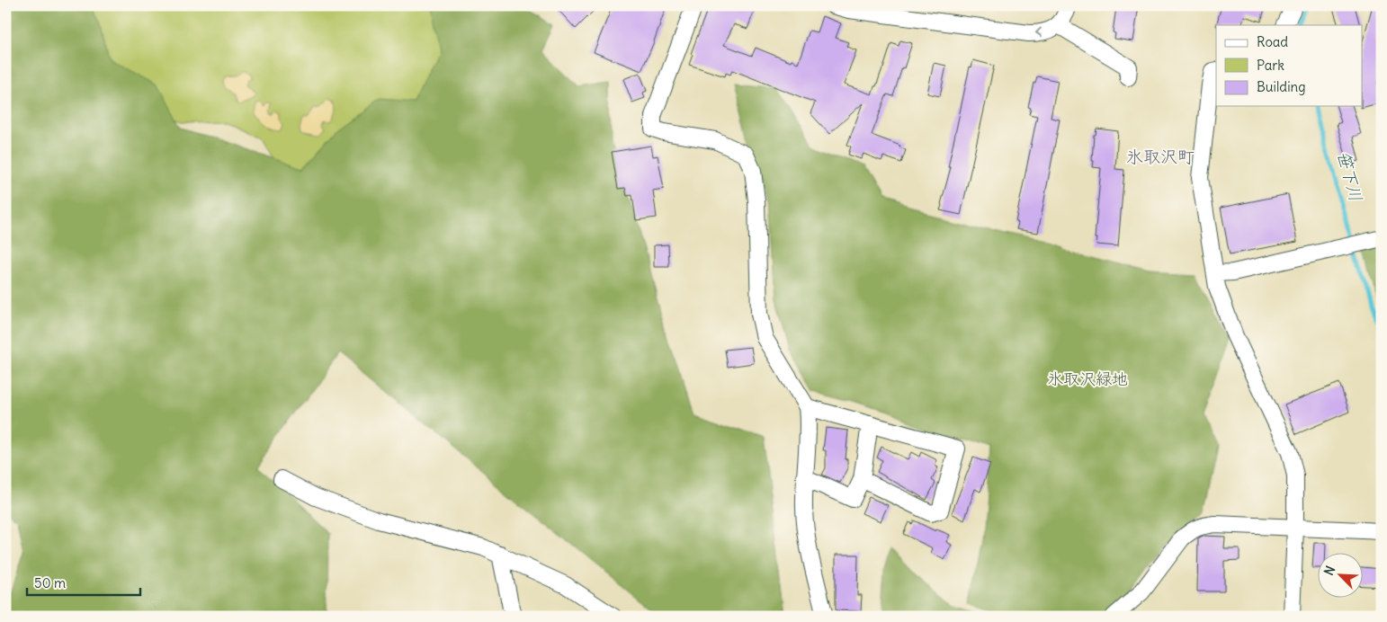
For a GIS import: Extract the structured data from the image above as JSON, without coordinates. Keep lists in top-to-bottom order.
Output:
{
  "districts": ["氷取沢町"],
  "water": ["笹下川"],
  "parks": ["氷取沢緑地"],
  "legend": ["Road", "Park", "Building"],
  "scale_bar": "50 m",
  "north": "top left"
}
